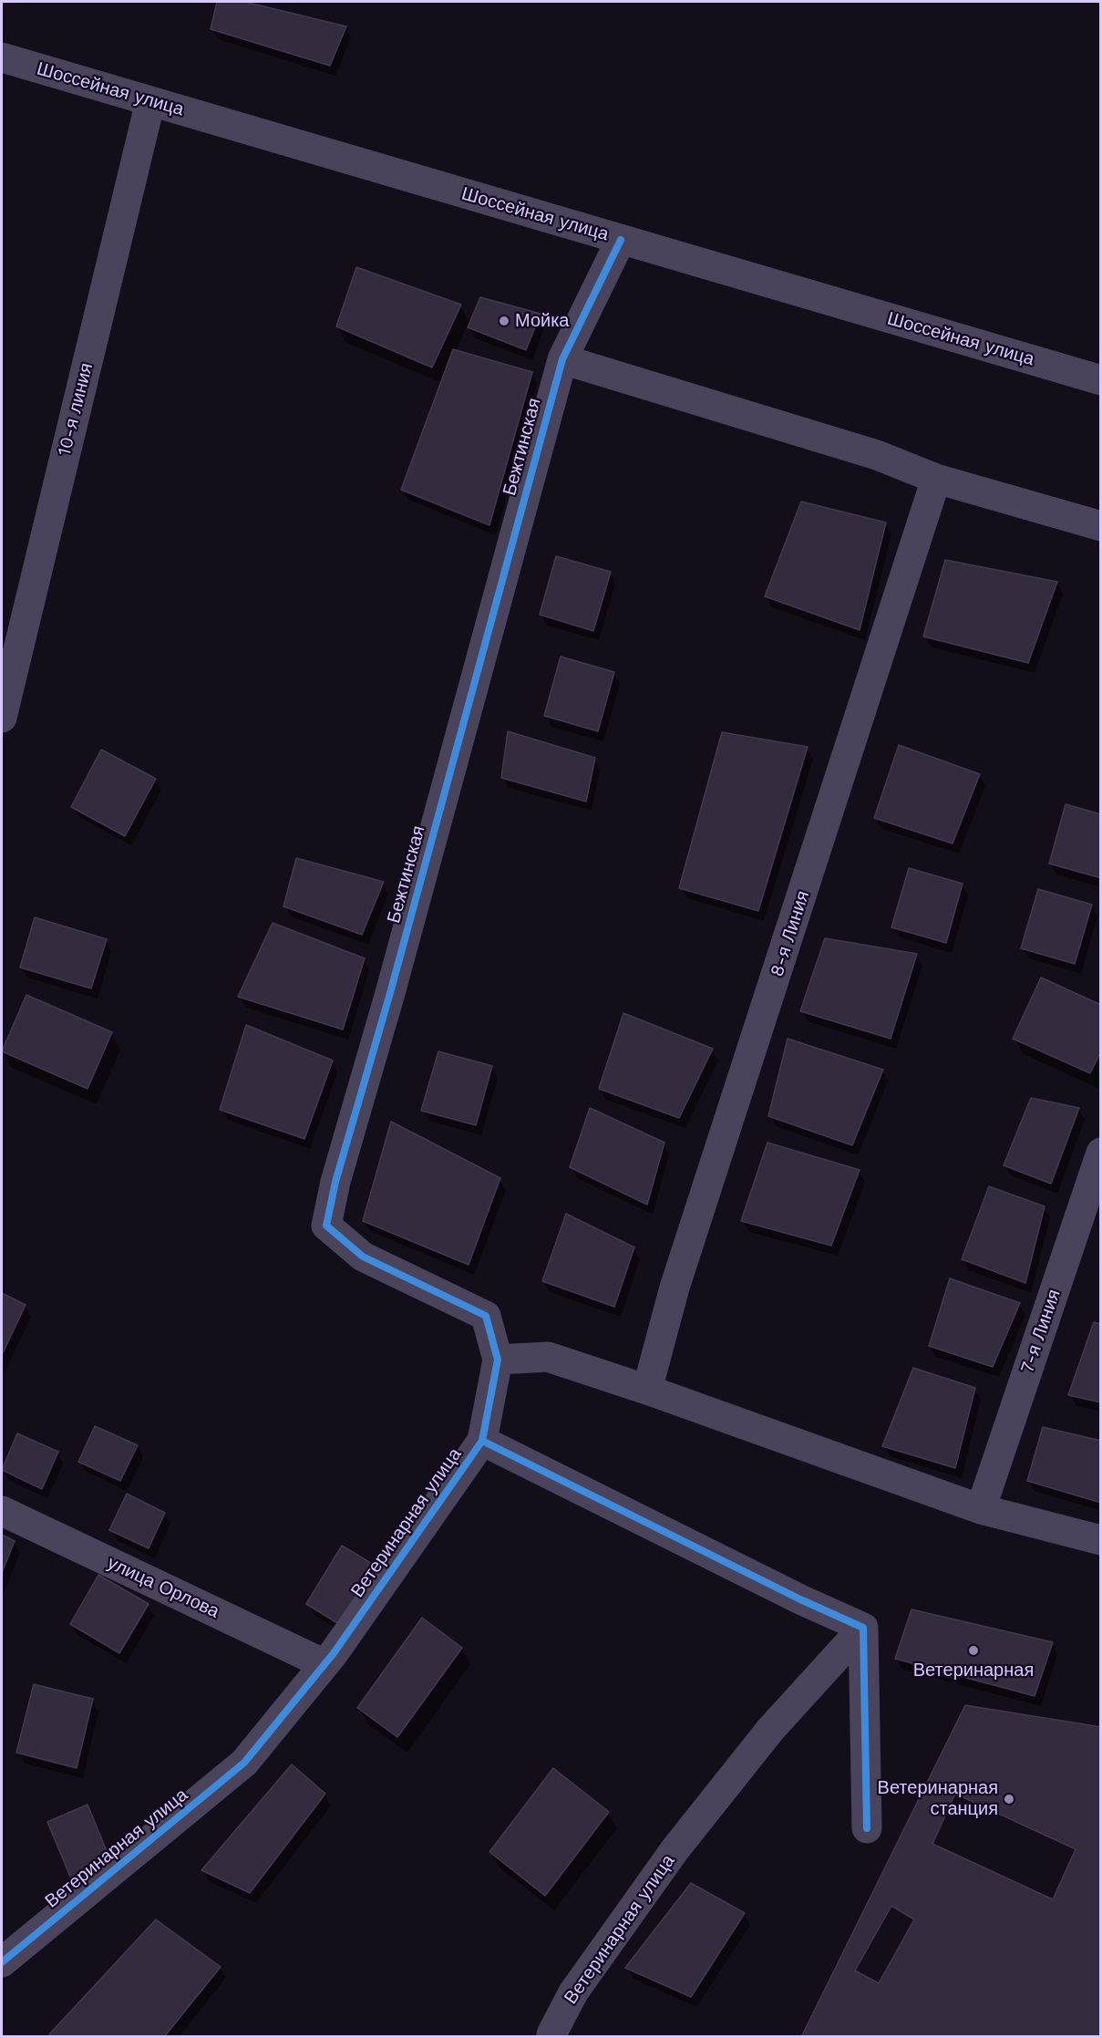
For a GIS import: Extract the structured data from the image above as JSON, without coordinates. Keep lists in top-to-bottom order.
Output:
{
  "streets": {
    "street": [
      "Шоссейная улица",
      "10-я линия",
      "Бежтинская",
      "8-я Линия",
      "7-я Линия",
      "Ветеринарная улица",
      "улица Орлова"
    ]
  },
  "crossings": [
    ["Шоссейная улица", "10-я линия"],
    ["Шоссейная улица", "Бежтинская"],
    ["Бежтинская", "Ветеринарная улица"],
    ["Ветеринарная улица", "улица Орлова"]
  ],
  "places": ["Мойка", "Ветеринарная", "Ветеринарная станция"]
}
